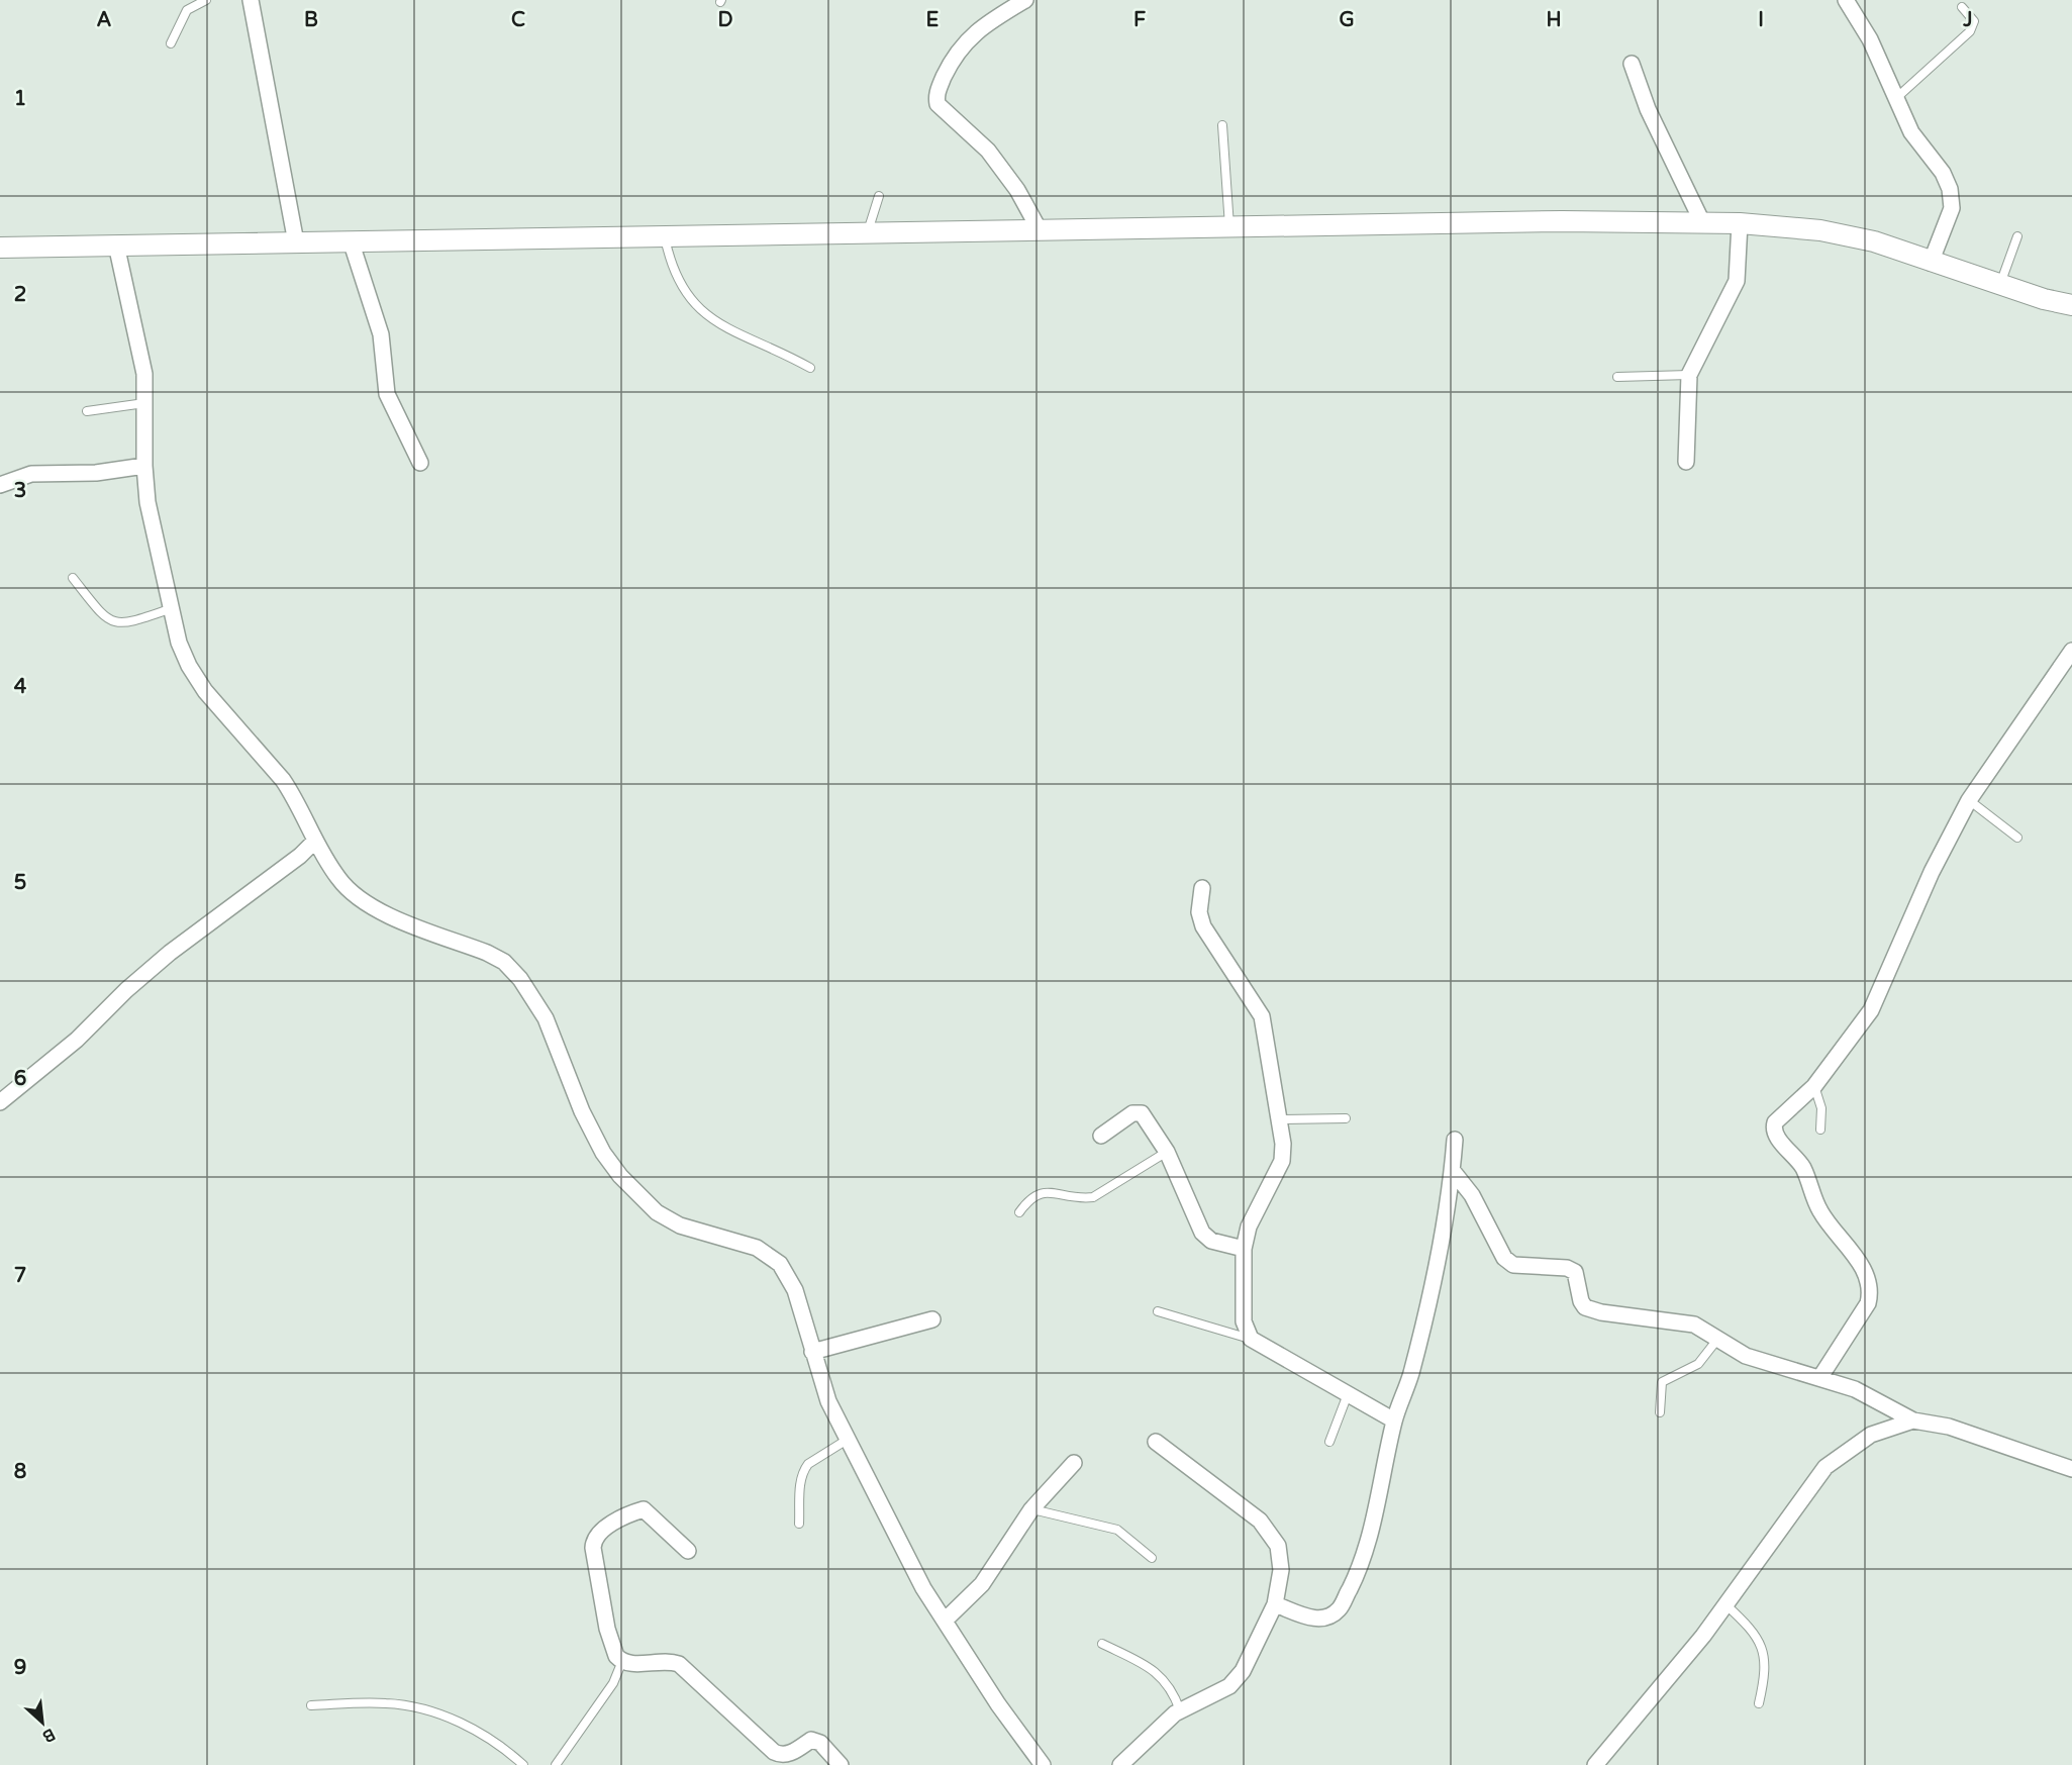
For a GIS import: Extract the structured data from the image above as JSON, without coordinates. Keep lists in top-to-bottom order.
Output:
{
  "north": "bottom right",
  "grid": {
    "columns": [
      "A",
      "B",
      "C",
      "D",
      "E",
      "F",
      "G",
      "H",
      "I",
      "J"
    ],
    "rows": [
      "1",
      "2",
      "3",
      "4",
      "5",
      "6",
      "7",
      "8",
      "9"
    ]
  }
}
